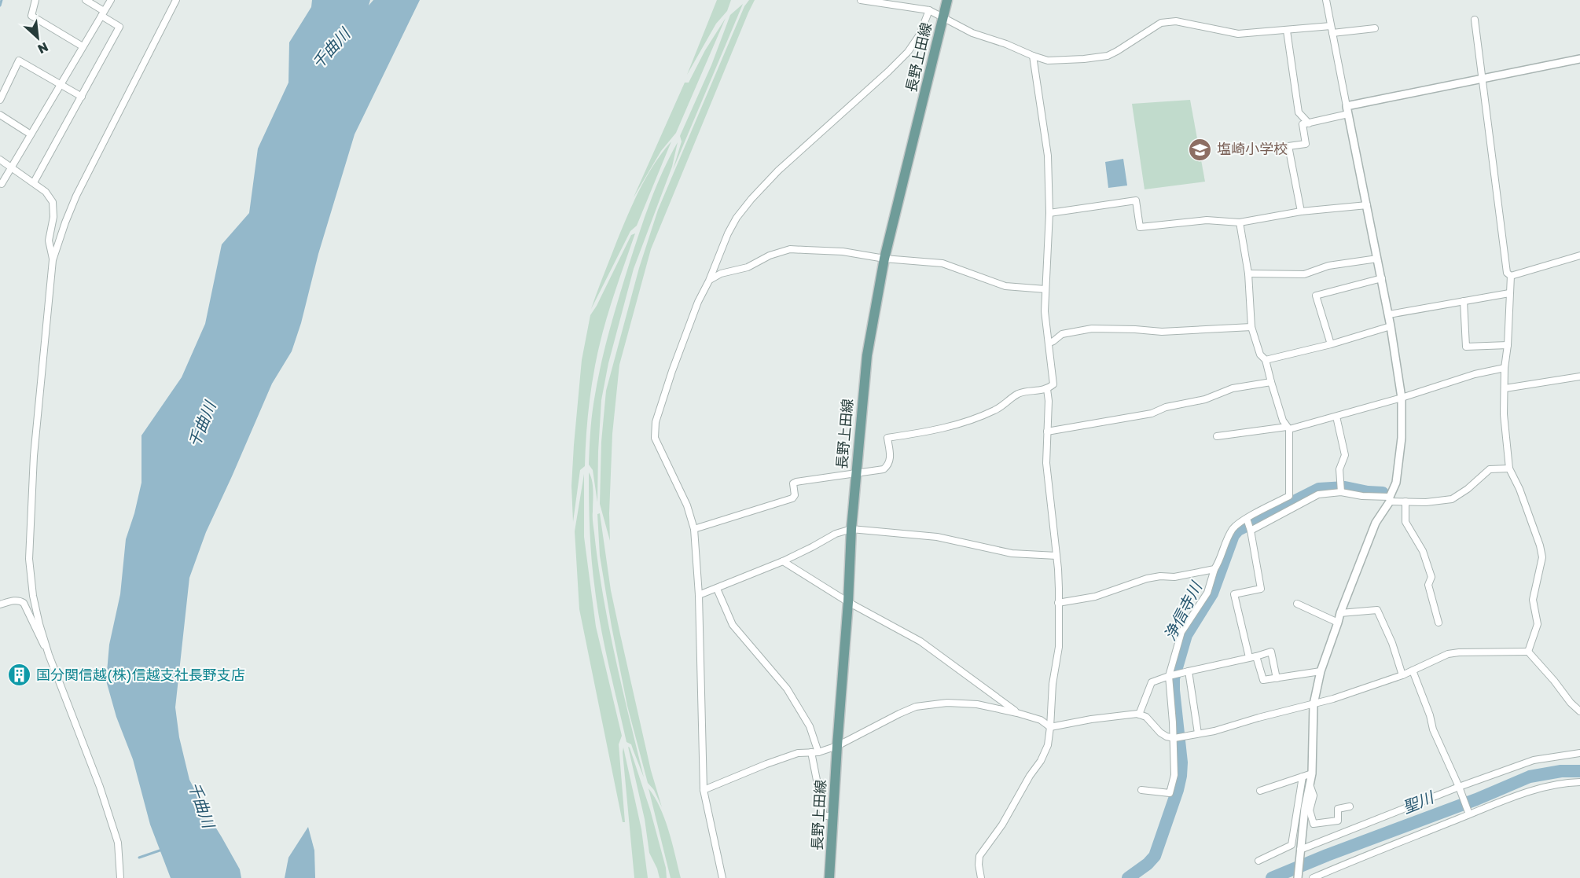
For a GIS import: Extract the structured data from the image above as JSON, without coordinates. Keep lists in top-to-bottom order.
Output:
{
  "streets": {
    "main road": ["長野上田線"]
  },
  "water": ["千曲川", "浄信寺川", "聖川"],
  "places": {
    "school or university": ["塩崎小学校"],
    "building": ["国分関信越(株)信越支社長野支店"]
  },
  "north": "bottom right"
}
